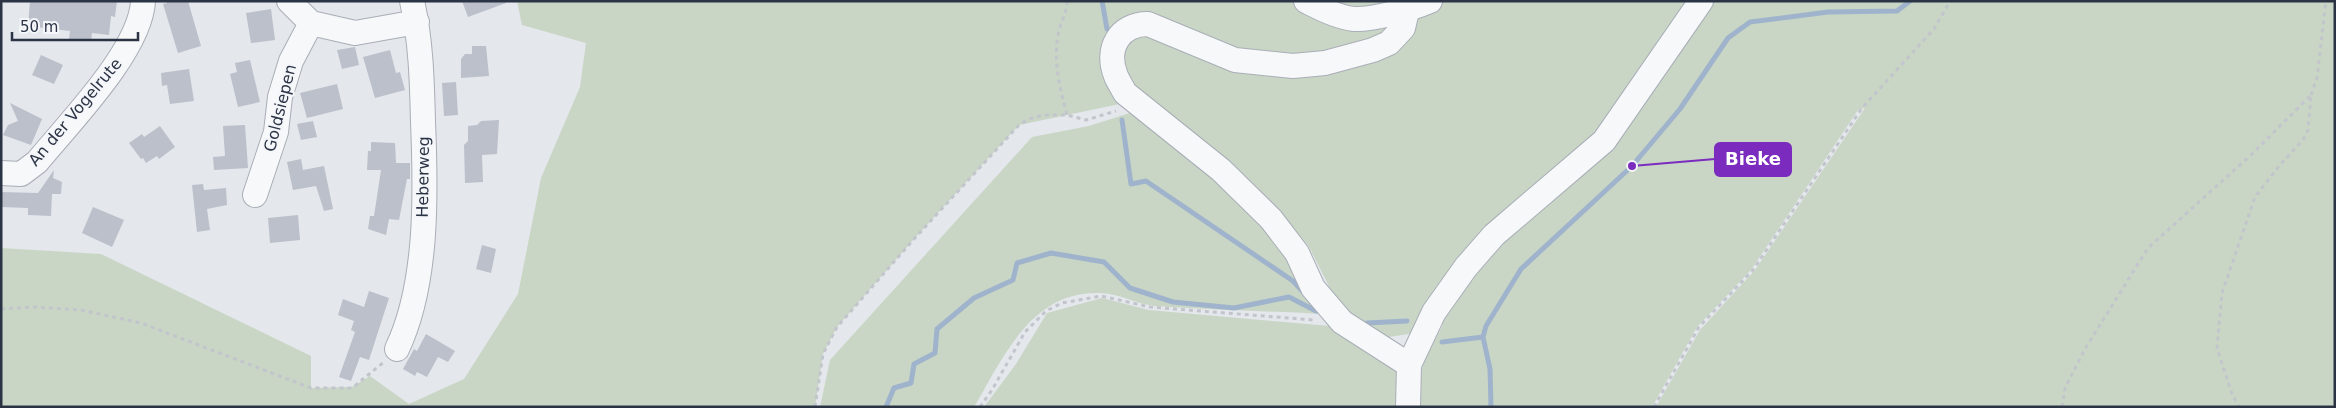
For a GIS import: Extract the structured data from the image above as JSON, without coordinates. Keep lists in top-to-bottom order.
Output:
{
  "streets": {
    "street": ["Goldsiepen", "An der Vogelrute", "Heberweg"]
  },
  "places": ["Bieke"],
  "scale_bar": "50 m"
}
